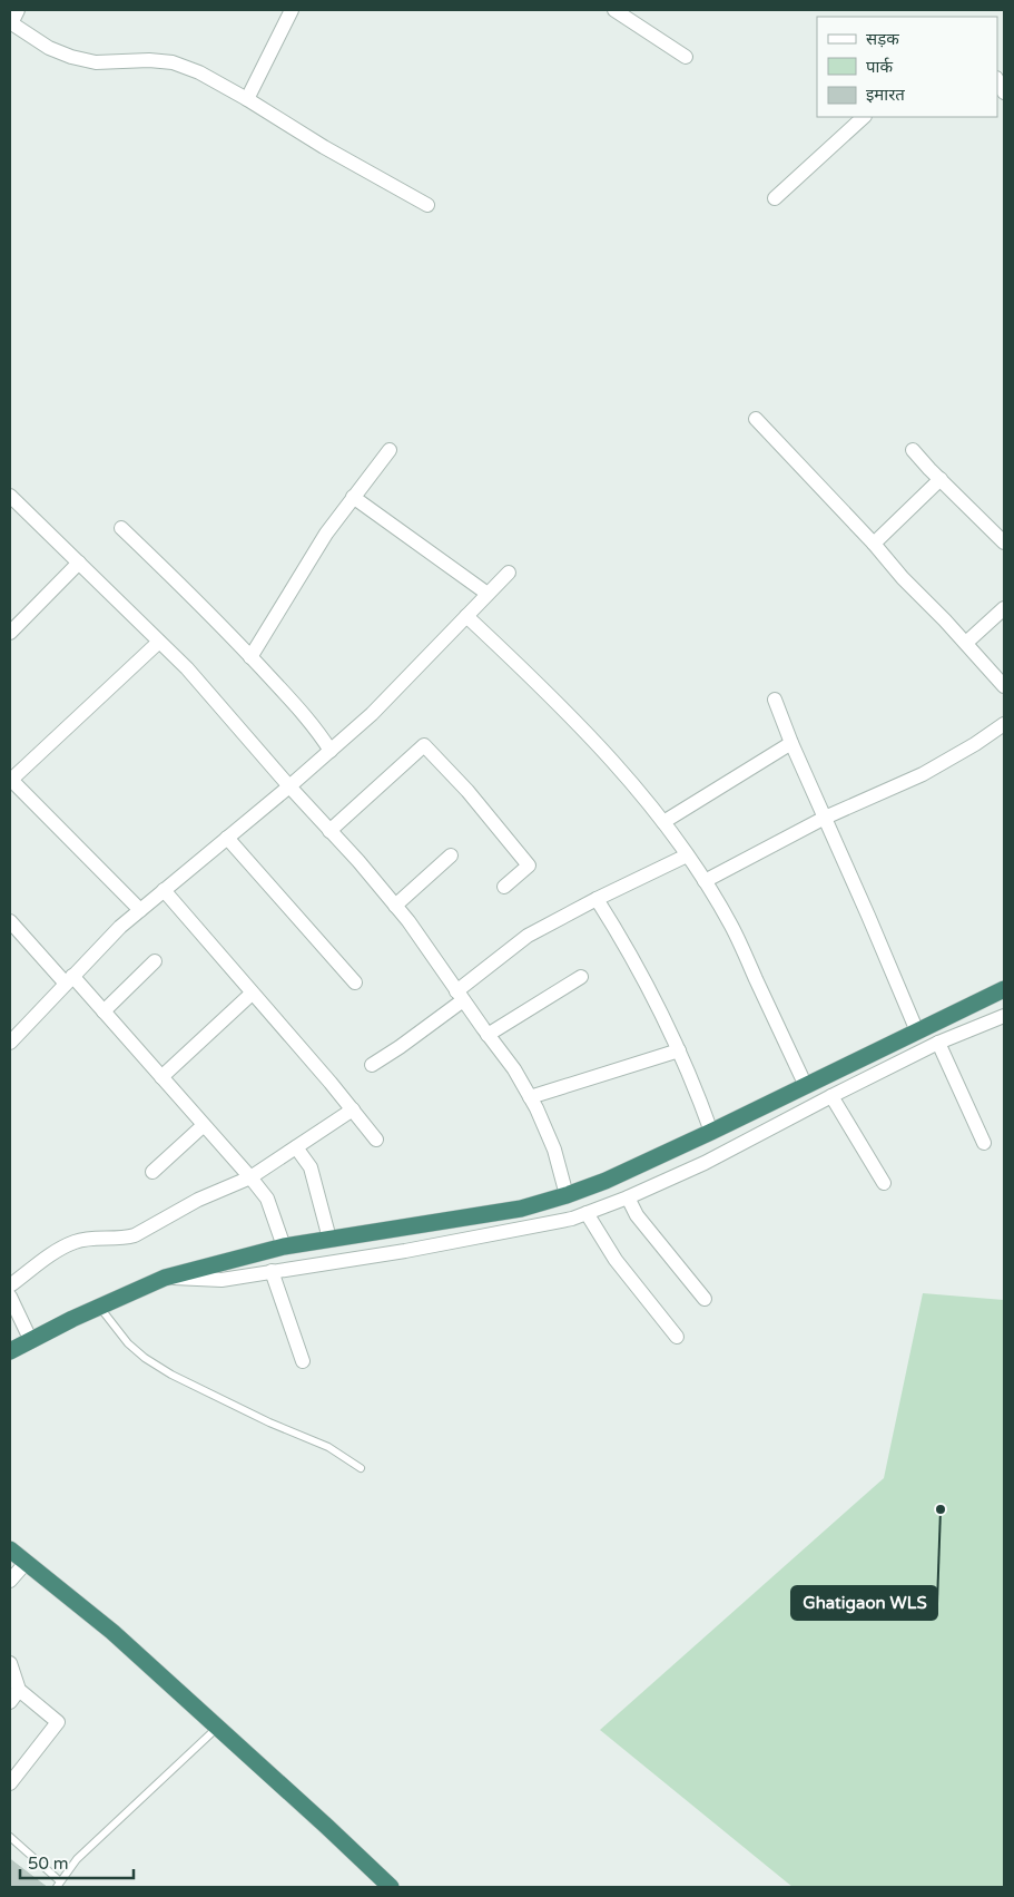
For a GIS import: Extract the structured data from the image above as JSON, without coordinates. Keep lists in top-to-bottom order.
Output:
{
  "places": ["Ghatigaon WLS"],
  "legend": ["सड़क", "पार्क", "इमारत"],
  "scale_bar": "50 m"
}
